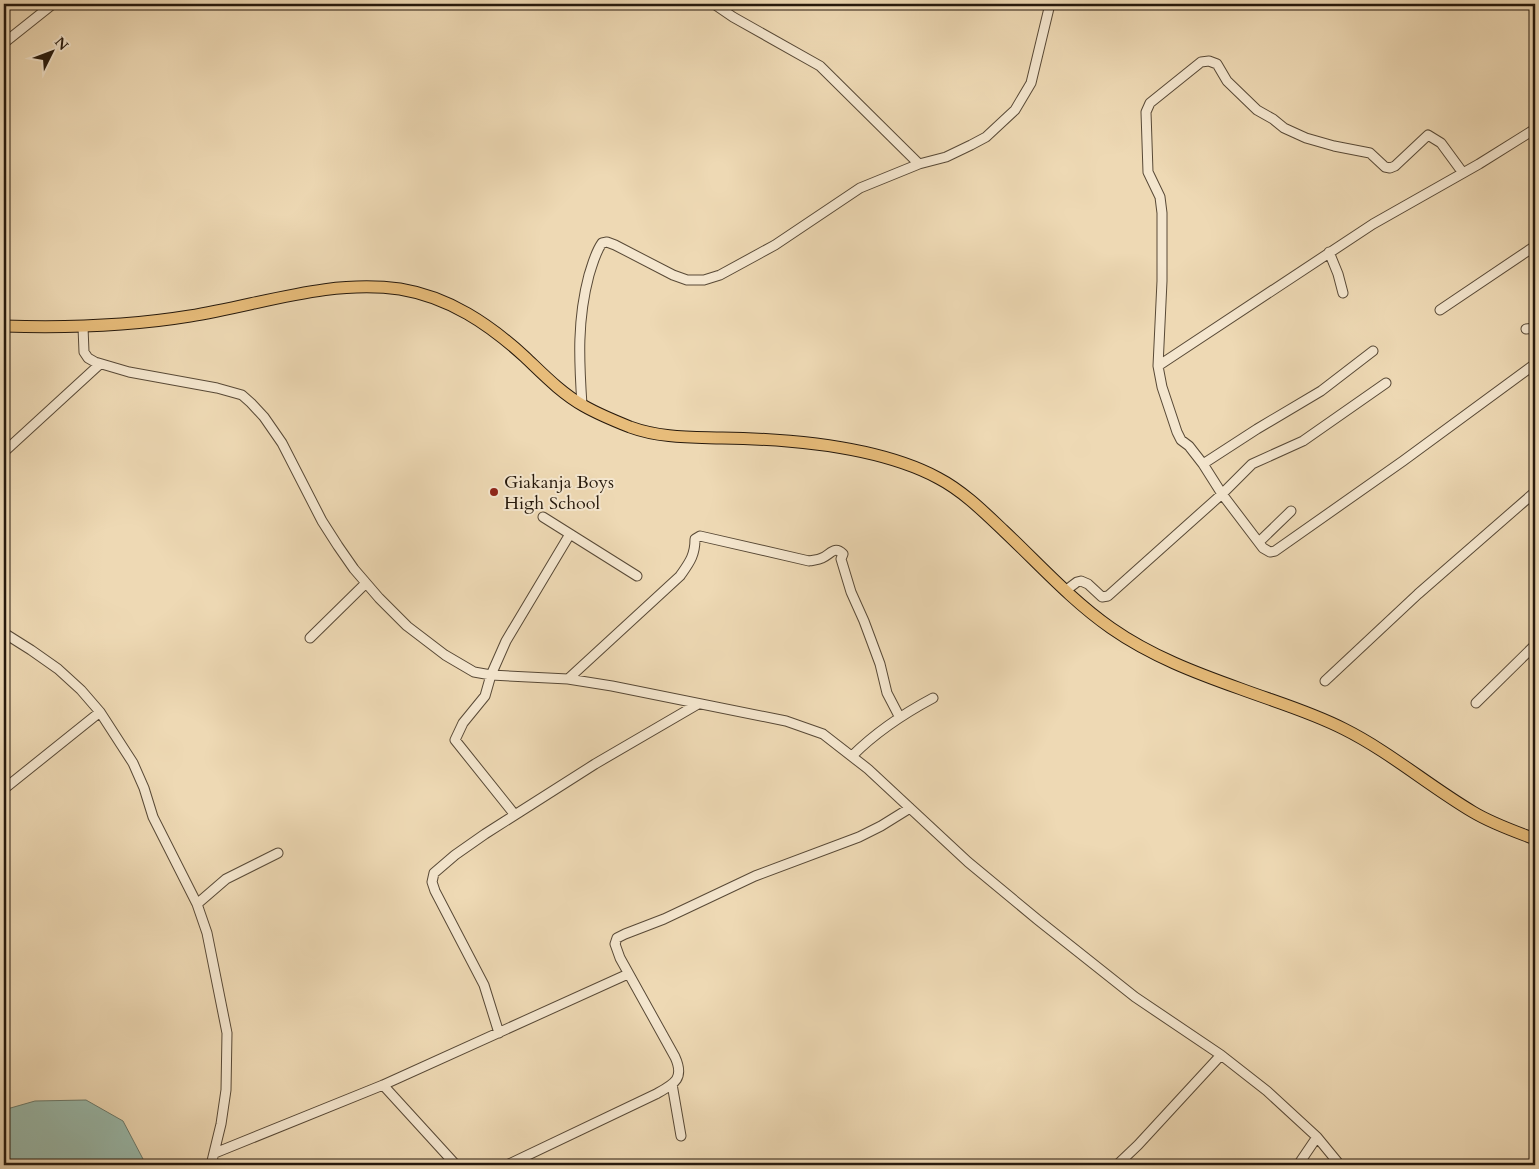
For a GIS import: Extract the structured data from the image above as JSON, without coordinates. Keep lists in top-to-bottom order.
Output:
{
  "places": ["Giakanja Boys High School"],
  "north": "top right"
}
